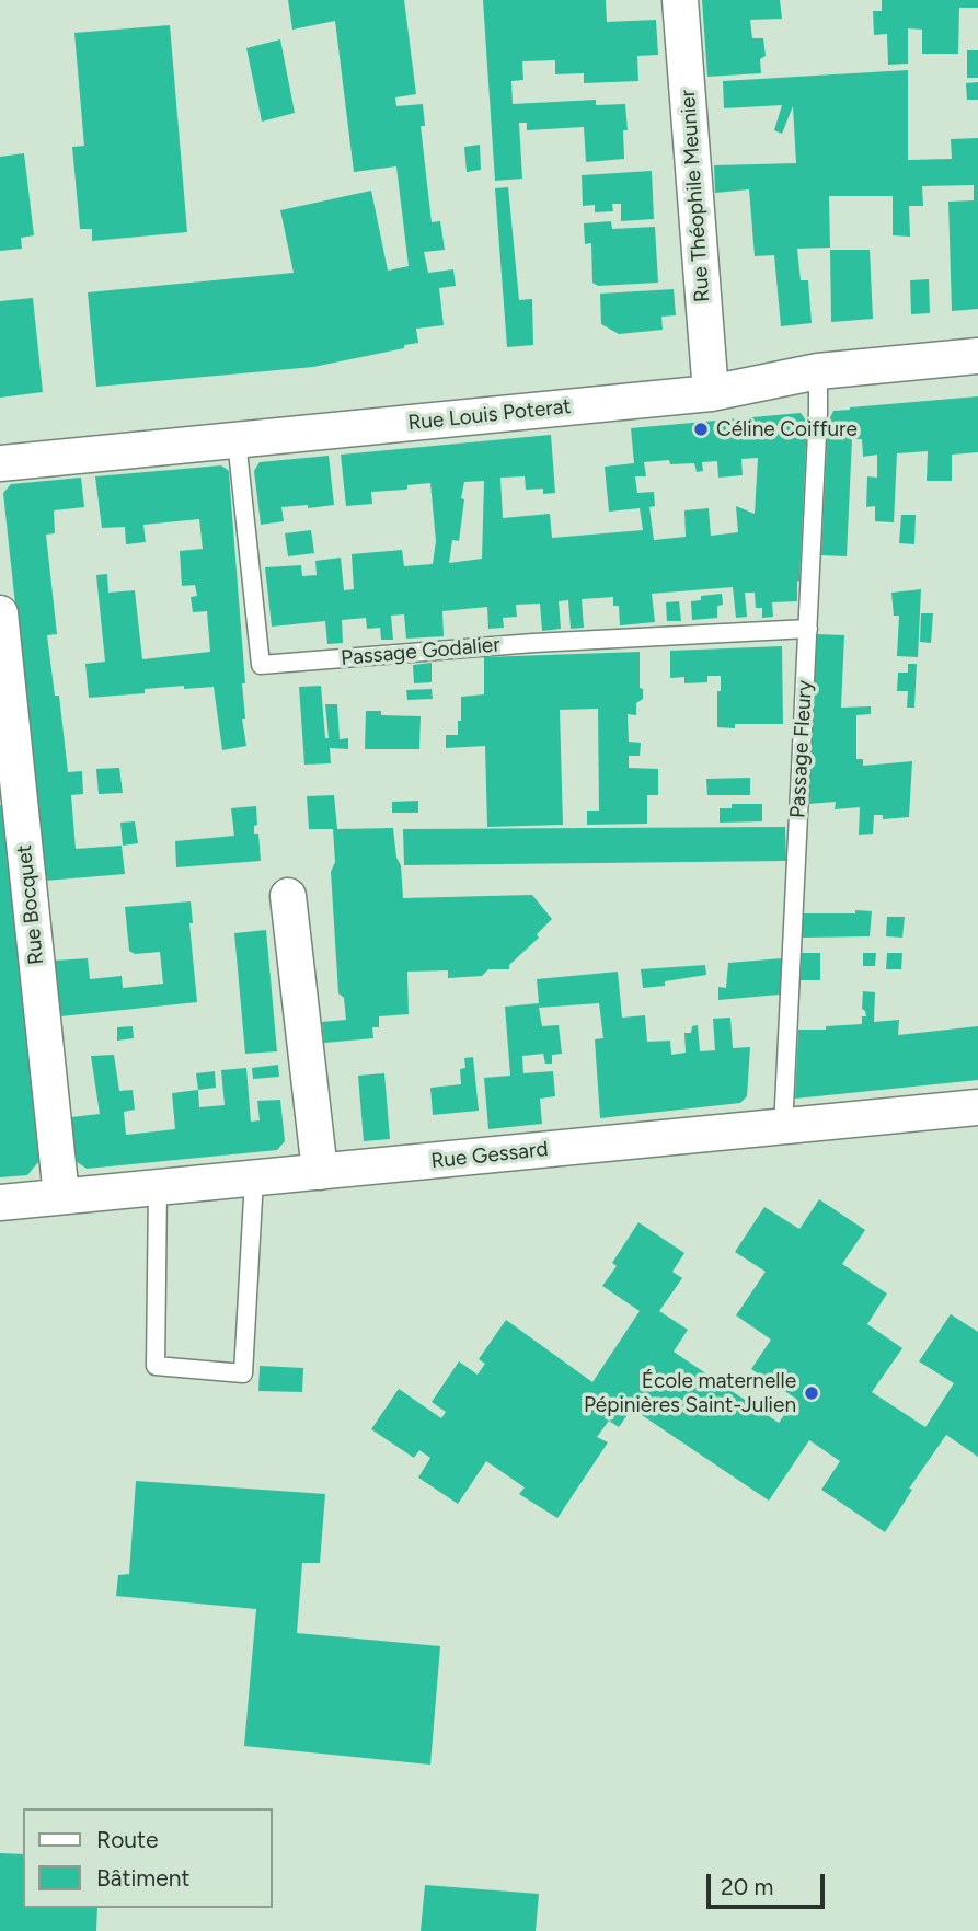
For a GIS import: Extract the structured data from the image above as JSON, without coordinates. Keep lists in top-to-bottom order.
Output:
{
  "streets": {
    "street": [
      "Rue Théophile Meunier",
      "Rue Louis Poterat",
      "Rue Bocquet",
      "Rue Gessard"
    ],
    "lane": ["Passage Godalier", "Passage Fleury"]
  },
  "crossings": [
    ["Rue Théophile Meunier", "Rue Louis Poterat"],
    ["Rue Louis Poterat", "Passage Godalier"],
    ["Rue Louis Poterat", "Passage Fleury"],
    ["Passage Godalier", "Passage Fleury"],
    ["Passage Fleury", "Rue Gessard"],
    ["Rue Bocquet", "Rue Gessard"]
  ],
  "places": ["Céline Coiffure", "École maternelle Pépinières Saint-Julien"],
  "legend": ["Route", "Bâtiment"],
  "scale_bar": "20 m"
}
